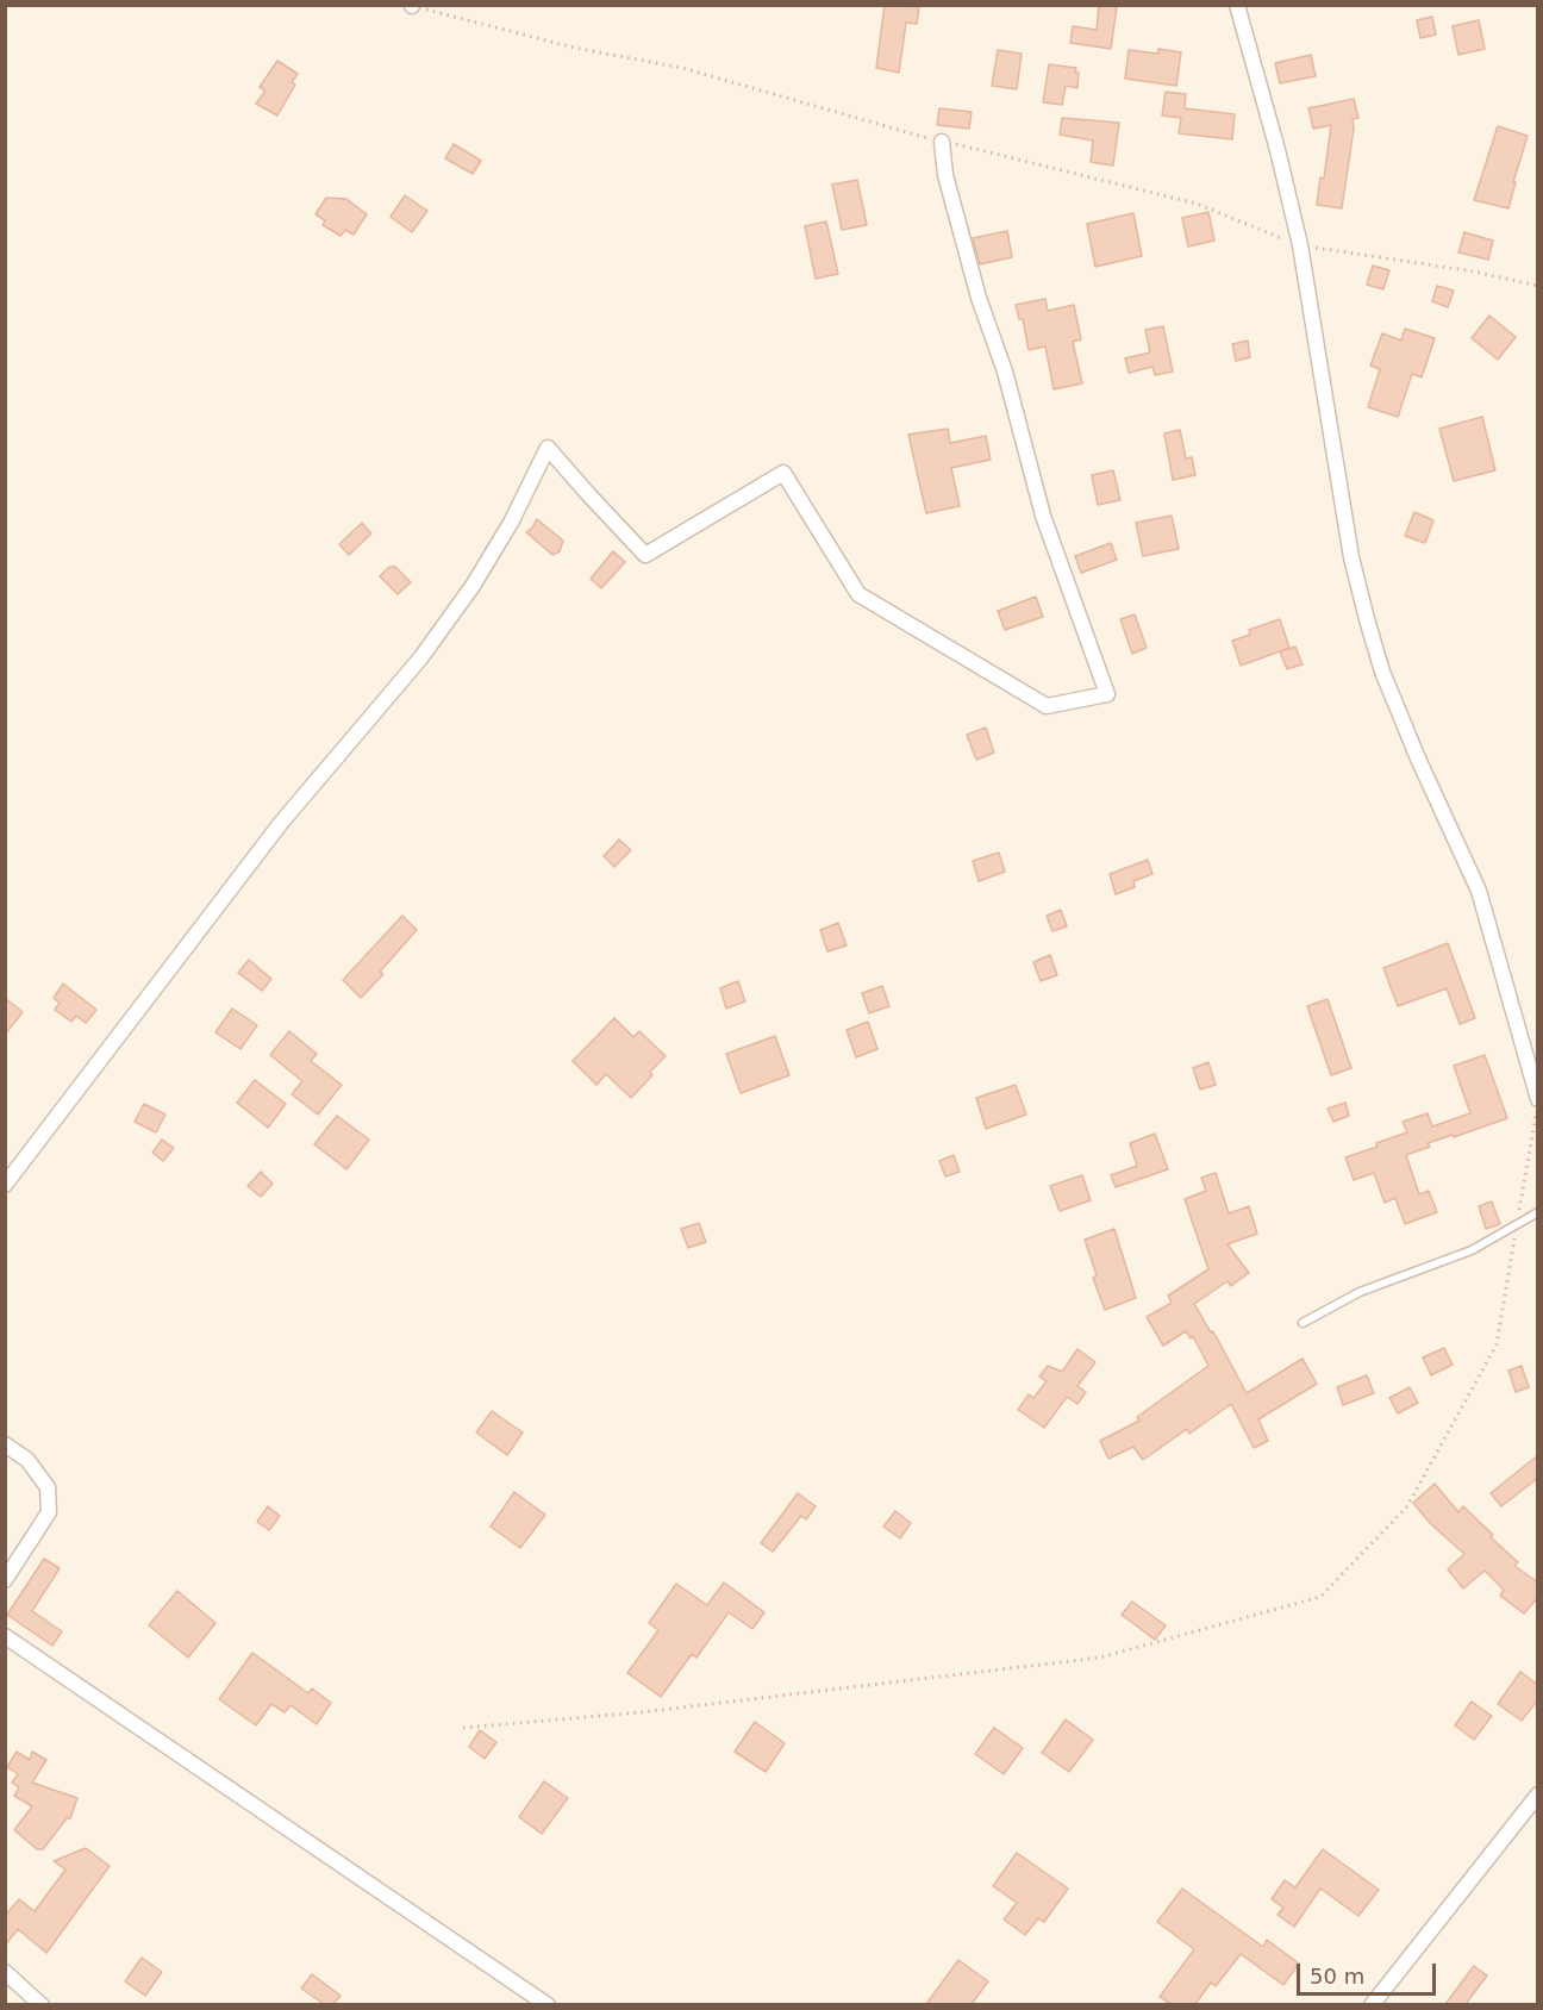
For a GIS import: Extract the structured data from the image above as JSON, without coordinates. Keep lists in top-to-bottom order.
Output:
{
  "scale_bar": "50 m"
}
